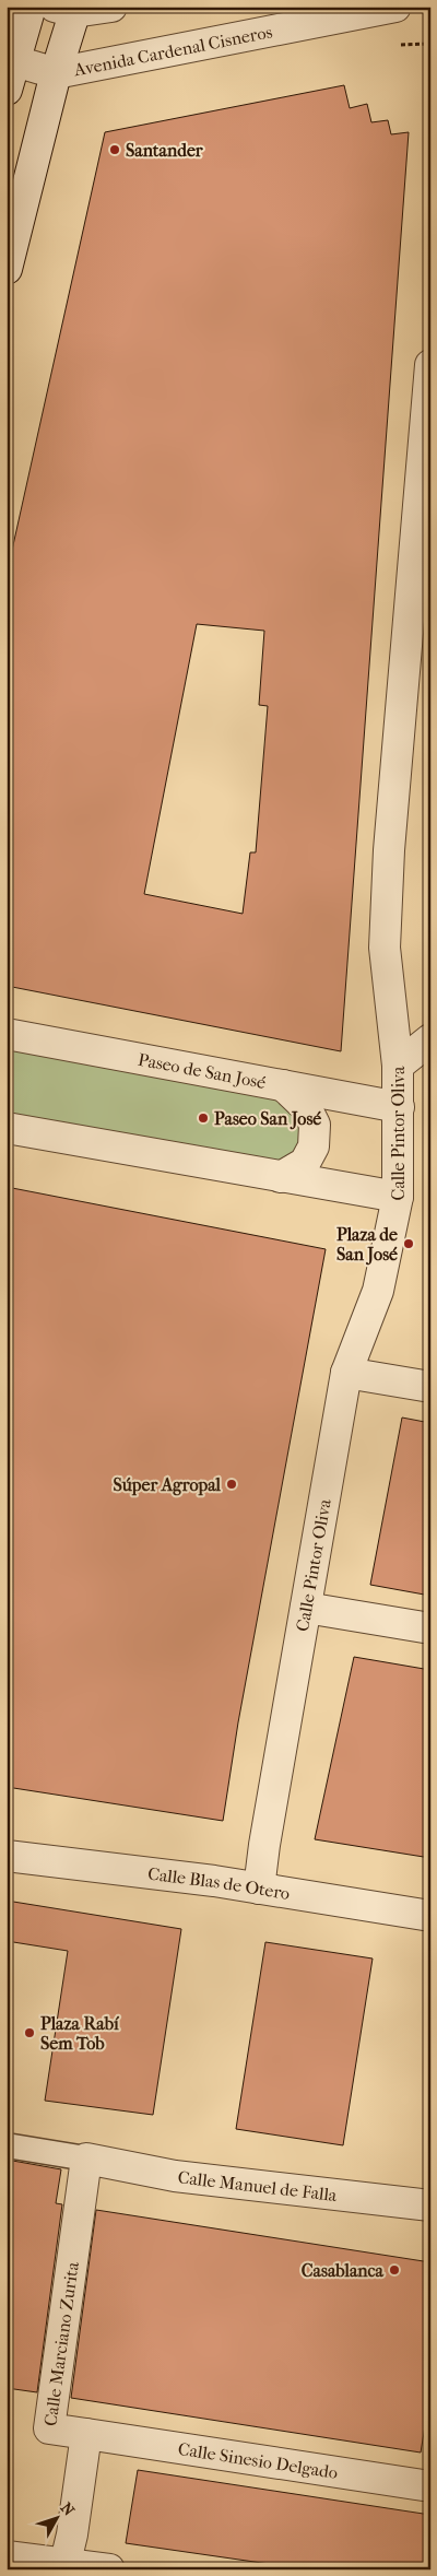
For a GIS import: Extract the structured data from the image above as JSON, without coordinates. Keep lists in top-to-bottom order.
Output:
{
  "streets": {
    "street": [
      "Avenida Cardenal Cisneros",
      "Paseo de San José",
      "Calle Pintor Oliva",
      "Calle Blas de Otero",
      "Calle Manuel de Falla",
      "Calle Marciano Zurita",
      "Calle Sinesio Delgado"
    ]
  },
  "crossings": [
    ["Paseo de San José", "Calle Pintor Oliva"],
    ["Calle Pintor Oliva", "Calle Blas de Otero"],
    ["Calle Manuel de Falla", "Calle Marciano Zurita"],
    ["Calle Marciano Zurita", "Calle Sinesio Delgado"]
  ],
  "places": [
    "Santander",
    "Paseo San José",
    "Plaza de San José",
    "Súper Agropal",
    "Plaza Rabí Sem Tob",
    "Casablanca"
  ],
  "north": "top right"
}
